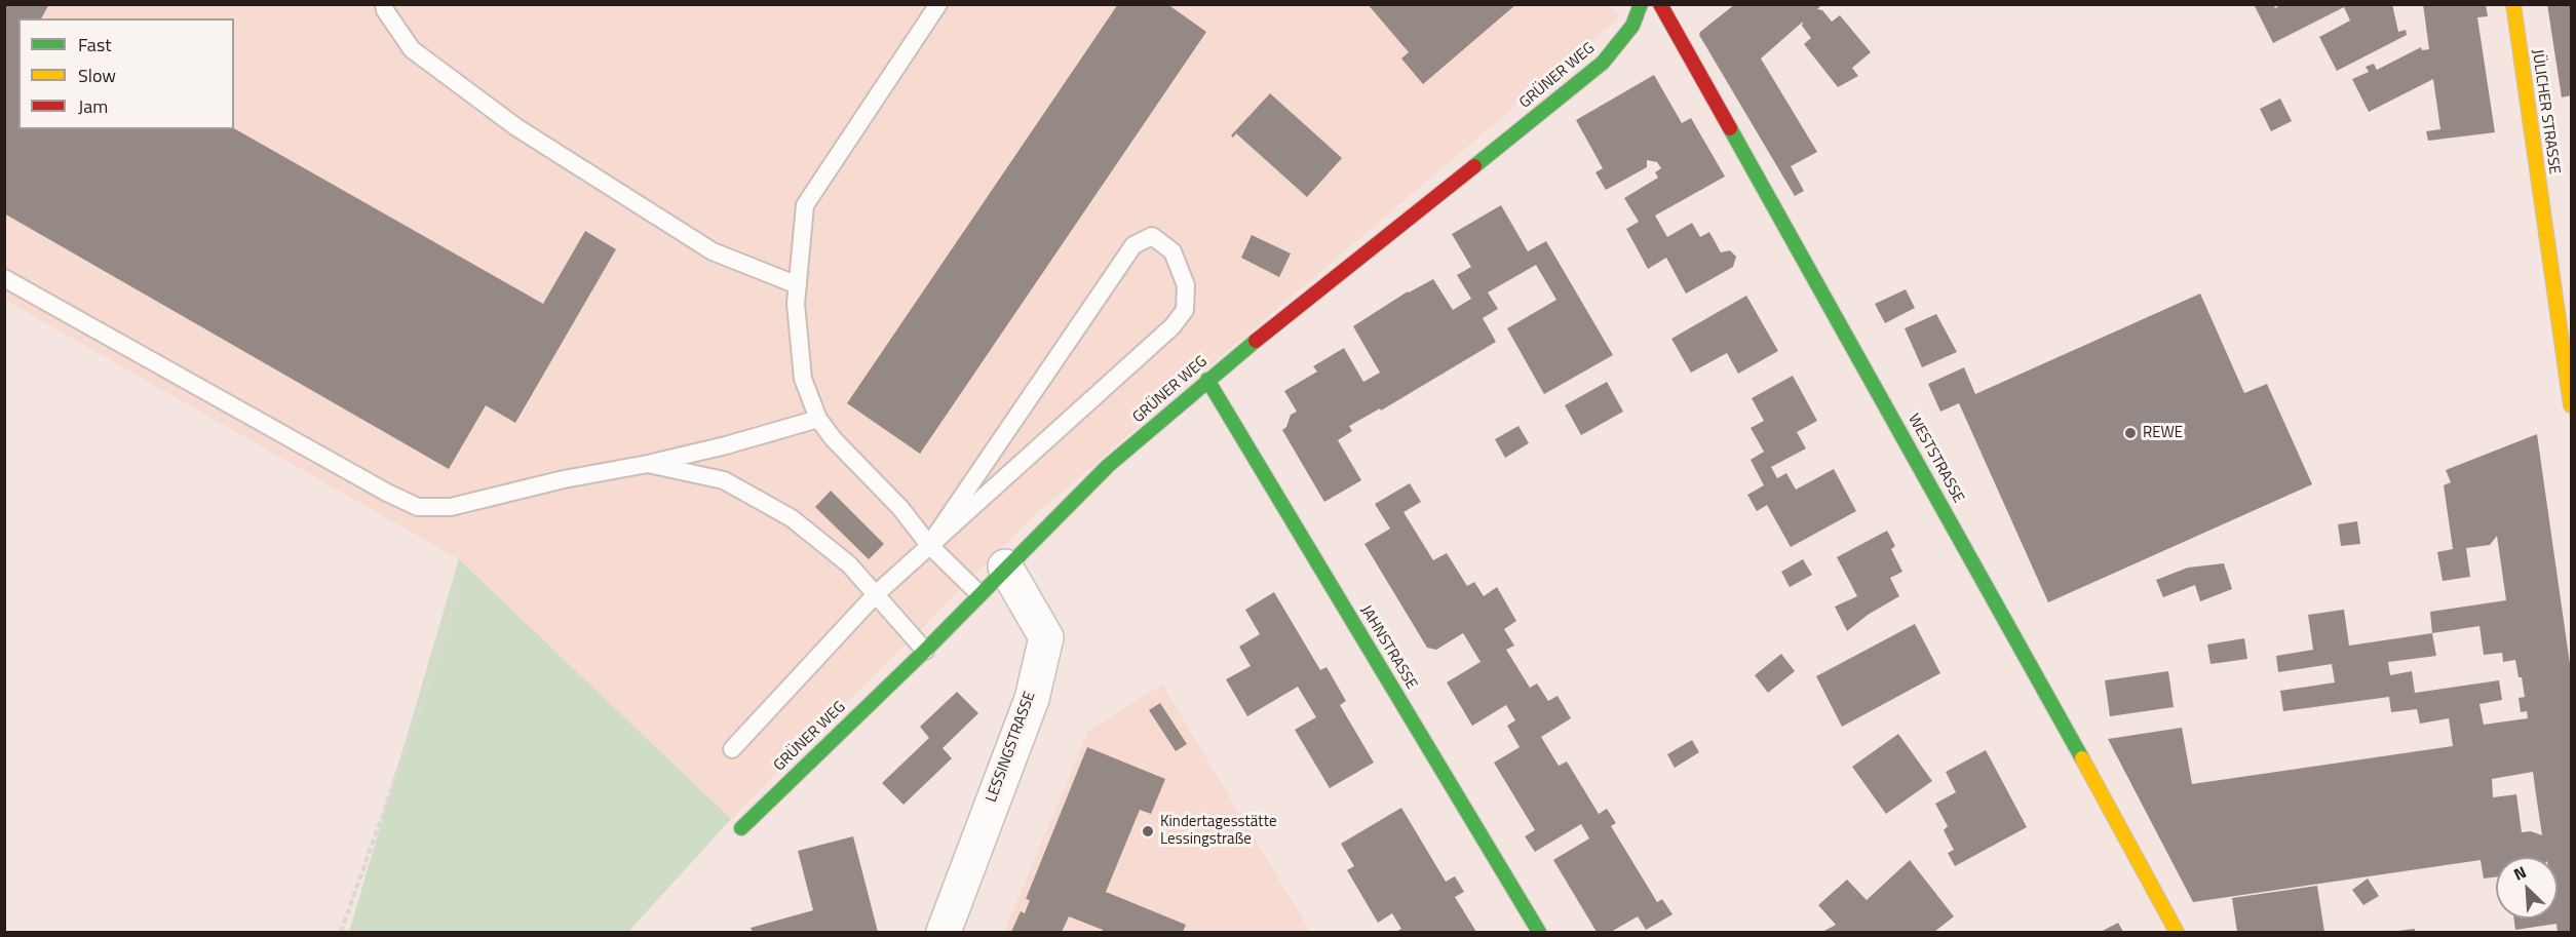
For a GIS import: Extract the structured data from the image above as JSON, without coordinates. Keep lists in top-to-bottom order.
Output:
{
  "streets": {
    "street": [
      "GRÜNER WEG",
      "JÜLICHER STRASSE",
      "WESTSTRASSE",
      "JAHNSTRASSE",
      "LESSINGSTRASSE"
    ]
  },
  "crossings": [
    ["GRÜNER WEG", "JAHNSTRASSE"],
    ["GRÜNER WEG", "LESSINGSTRASSE"]
  ],
  "places": ["REWE", "Kindertagesstätte Lessingstraße"],
  "legend": ["Fast", "Slow", "Jam"],
  "north": "top left"
}
